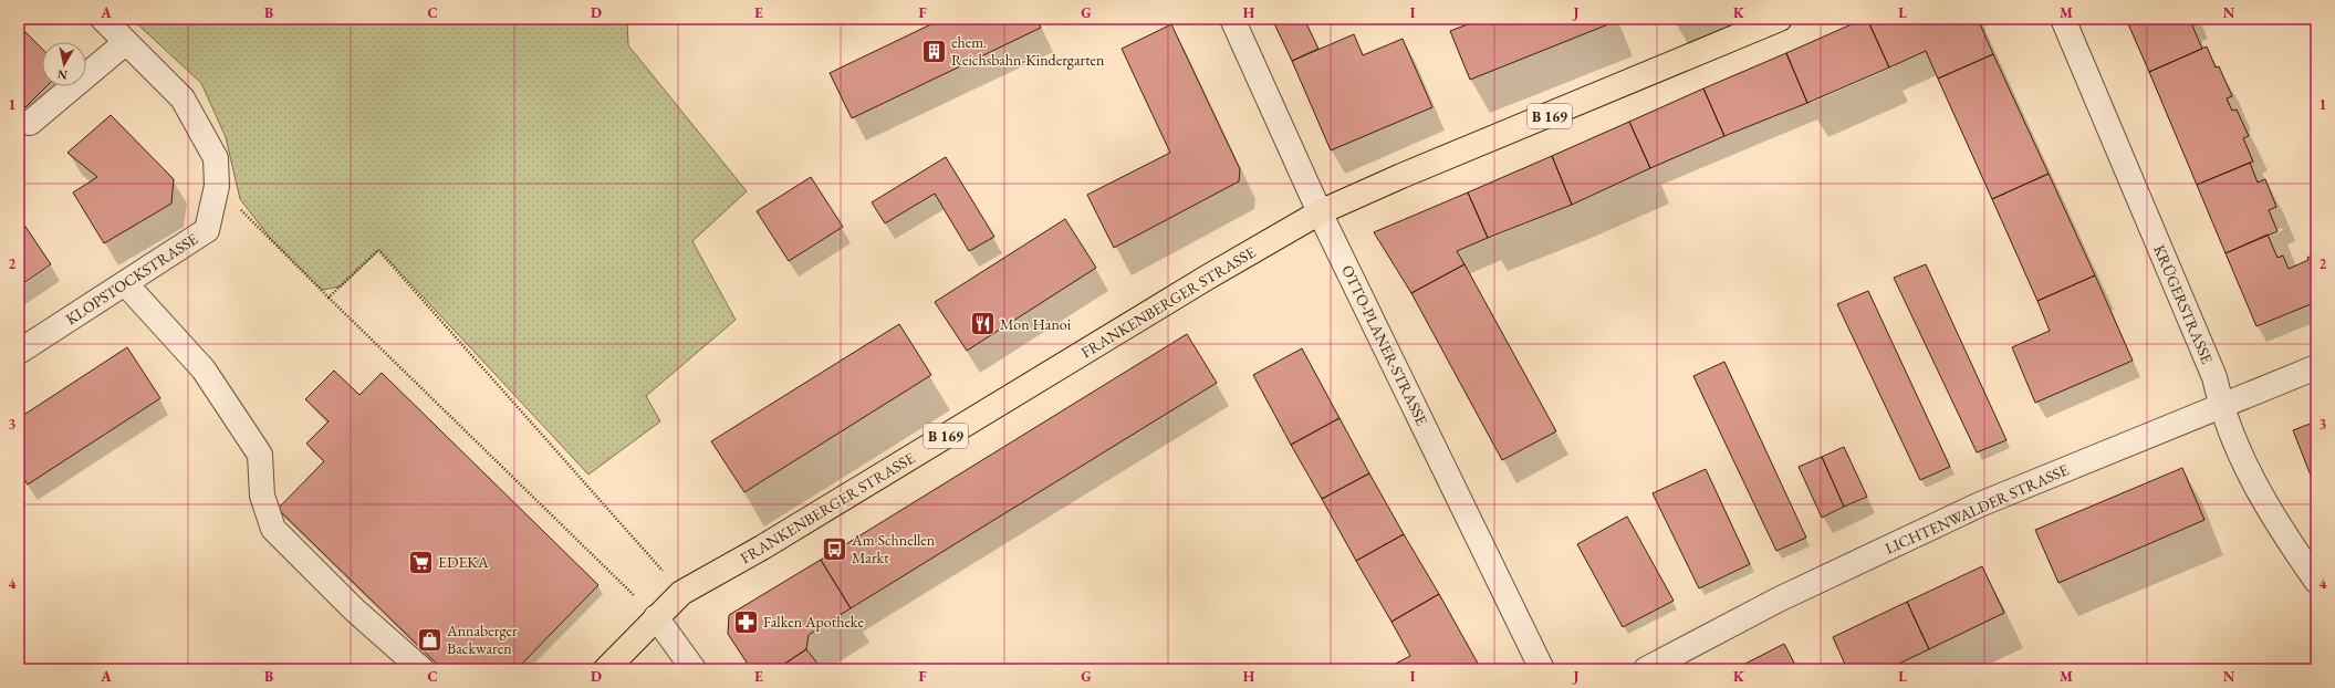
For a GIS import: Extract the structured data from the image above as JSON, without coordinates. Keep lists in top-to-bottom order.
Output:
{
  "streets": {
    "main road": ["B 169", "FRANKENBERGER STRASSE"],
    "street": [
      "KLOPSTOCKSTRASSE",
      "KRÜGERSTRASSE",
      "OTTO-PLANER-STRASSE",
      "LICHTENWALDER STRASSE"
    ]
  },
  "crossings": [
    ["FRANKENBERGER STRASSE", "OTTO-PLANER-STRASSE"],
    ["KRÜGERSTRASSE", "LICHTENWALDER STRASSE"]
  ],
  "places": {
    "building": ["ehem. Reichsbahn-Kindergarten"],
    "restaurant": ["Mon Hanoi"],
    "bus stop": ["Am Schnellen Markt"],
    "supermarket": ["EDEKA"],
    "pharmacy": ["Falken Apotheke"],
    "shop": ["Annaberger Backwaren"]
  },
  "north": "bottom",
  "grid": {
    "columns": [
      "A",
      "B",
      "C",
      "D",
      "E",
      "F",
      "G",
      "H",
      "I",
      "J",
      "K",
      "L",
      "M",
      "N"
    ],
    "rows": [
      "1",
      "2",
      "3",
      "4"
    ]
  }
}
